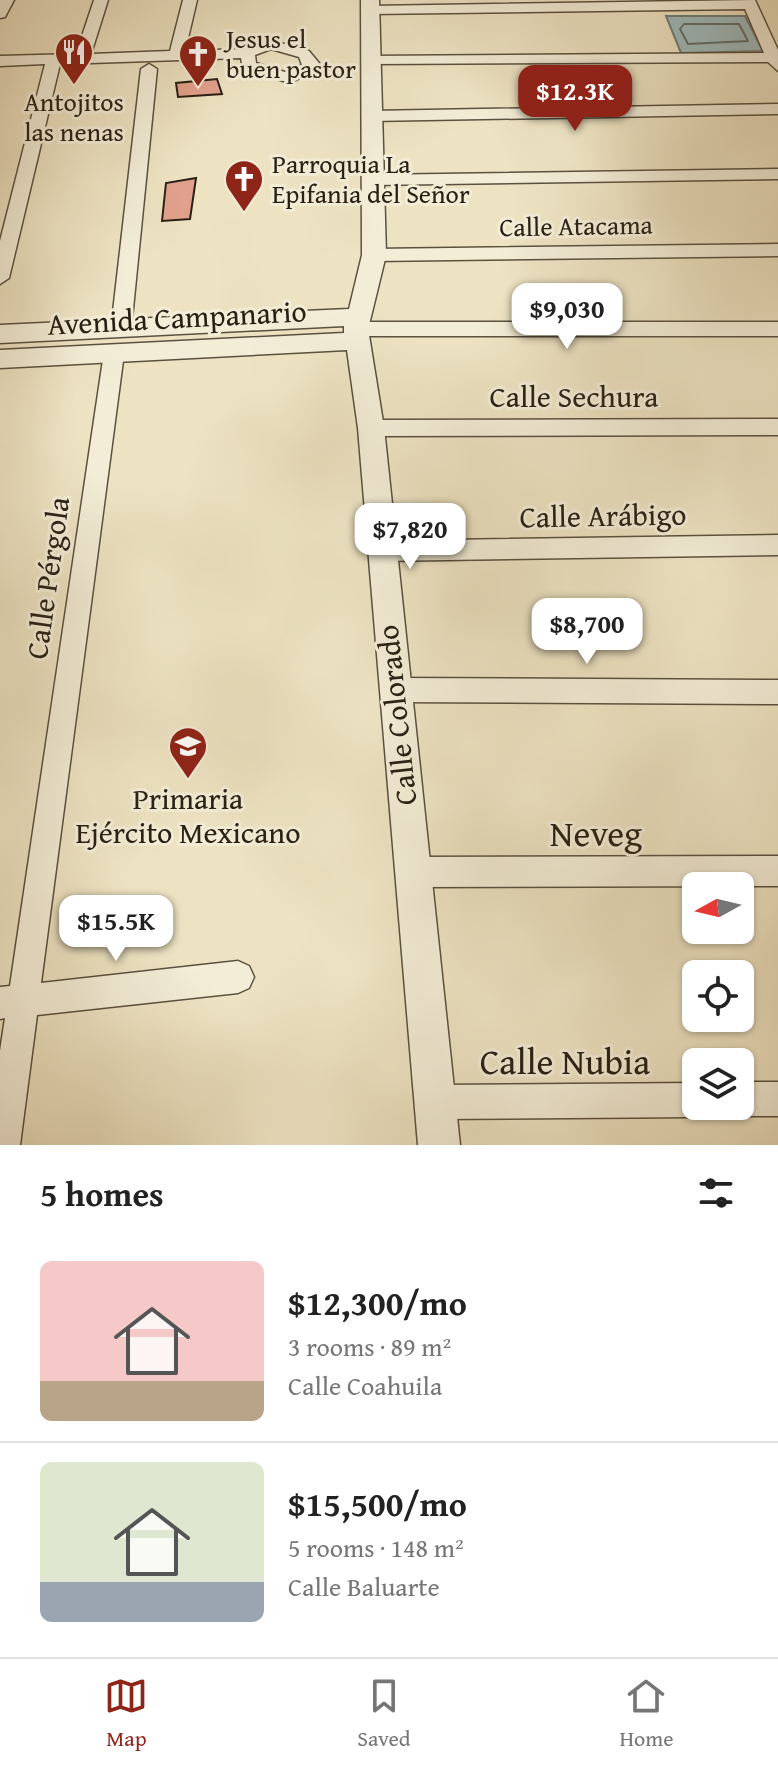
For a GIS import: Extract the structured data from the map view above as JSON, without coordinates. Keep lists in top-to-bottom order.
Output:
{
  "streets": {
    "street": [
      "Calle Atacama",
      "Avenida Campanario",
      "Calle Sechura",
      "Calle Arábigo",
      "Calle Pérgola",
      "Calle Colorado",
      "Neveg",
      "Calle Nubia"
    ]
  },
  "crossings": [
    ["Calle Atacama", "Calle Colorado"],
    ["Avenida Campanario", "Calle Pérgola"],
    ["Avenida Campanario", "Calle Colorado"],
    ["Calle Sechura", "Calle Colorado"],
    ["Calle Arábigo", "Calle Colorado"],
    ["Calle Colorado", "Neveg"],
    ["Calle Colorado", "Calle Nubia"]
  ],
  "places": {
    "restaurant": ["Antojitos las nenas"],
    "church": ["Jesus el buen pastor", "Parroquia La Epifania del Señor"],
    "school or university": ["Primaria Ejército Mexicano"]
  },
  "north": "left",
  "page": {
    "price": [
      "$12.3K",
      "$9,030",
      "$7,820",
      "$8,700",
      "$15.5K"
    ],
    "heading": "5 homes",
    "list": [
      {
        "name": "$12,300/mo",
        "note": "3 rooms · 89 m² · Calle Coahuila"
      },
      {
        "name": "$15,500/mo",
        "note": "5 rooms · 148 m² · Calle Baluarte"
      }
    ],
    "tabs": ["Map", "Saved", "Home"]
  }
}
